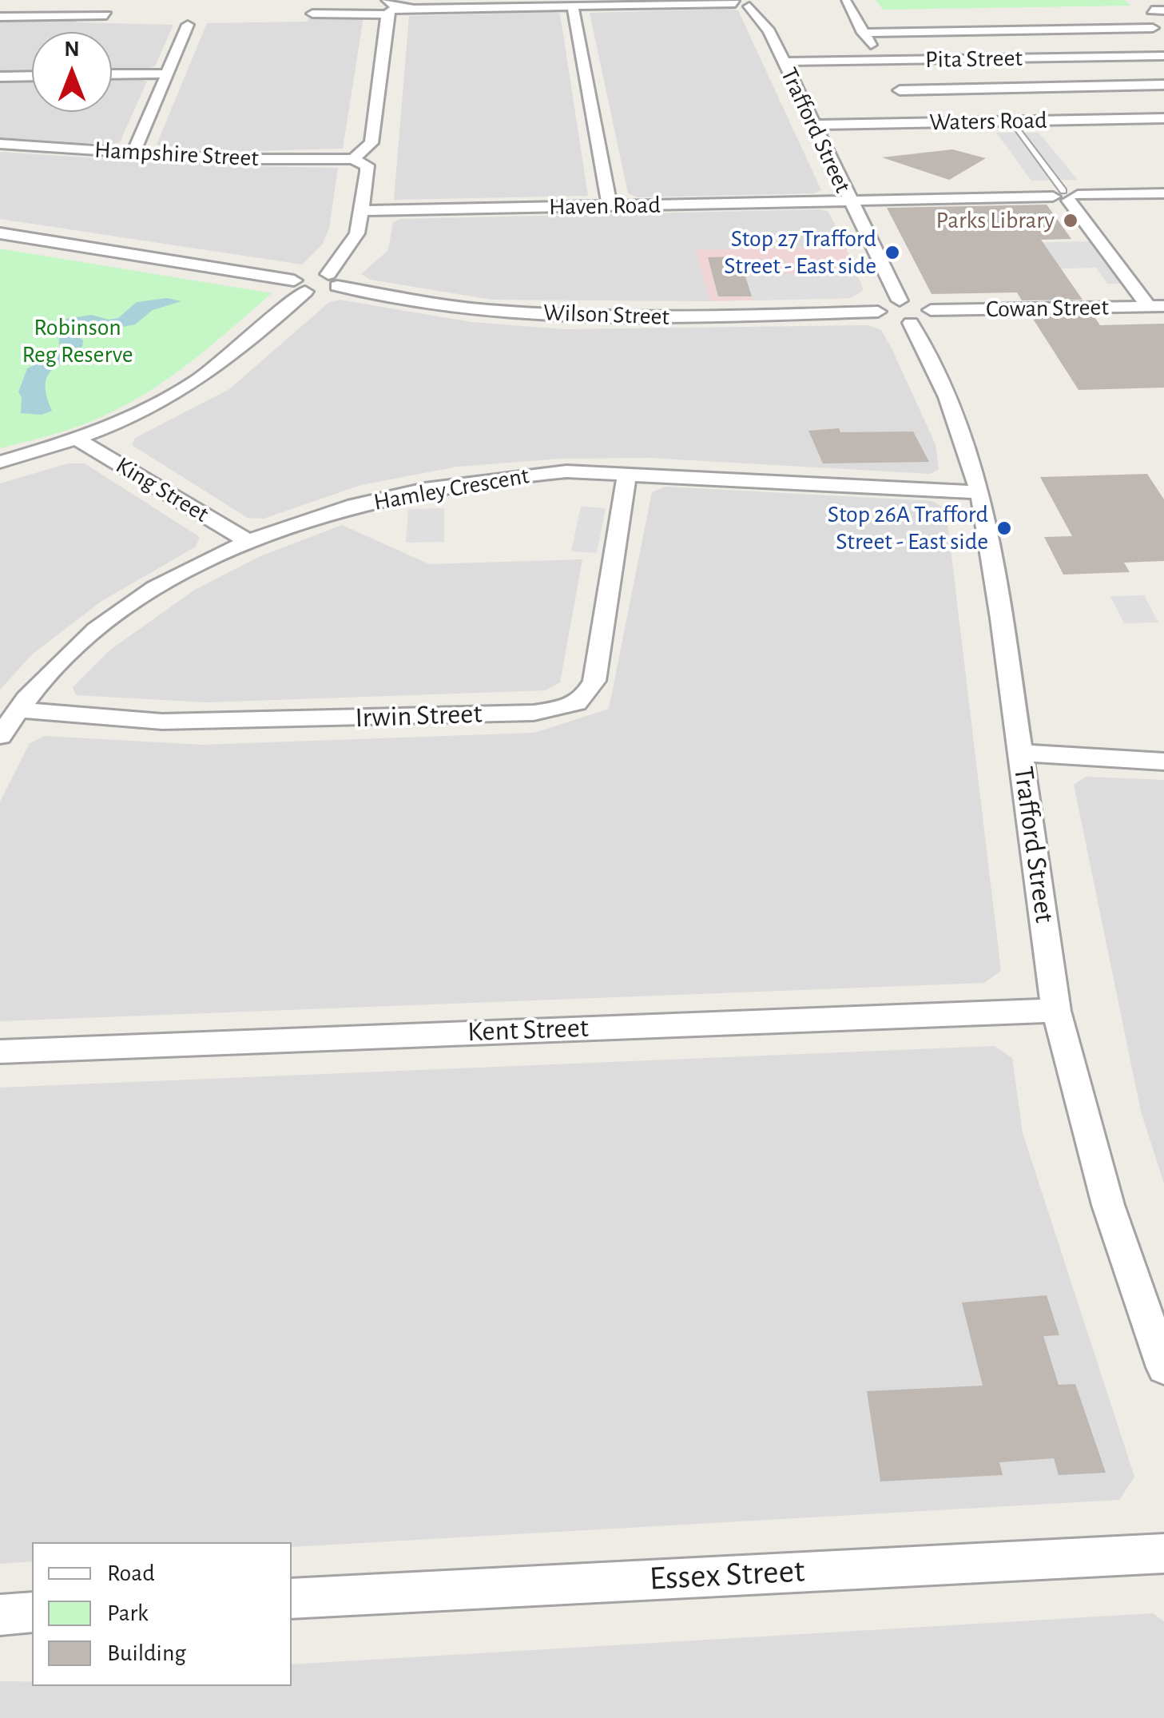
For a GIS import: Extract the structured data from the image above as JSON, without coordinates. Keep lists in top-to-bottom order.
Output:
{
  "streets": {
    "street": [
      "Pita Street",
      "Waters Road",
      "Trafford Street",
      "Hampshire Street",
      "Haven Road",
      "Cowan Street",
      "Wilson Street",
      "Hamley Crescent",
      "King Street",
      "Irwin Street",
      "Kent Street",
      "Essex Street"
    ]
  },
  "crossings": [
    ["Pita Street", "Waters Road"],
    ["Pita Street", "Trafford Street"],
    ["Waters Road", "Trafford Street"],
    ["Trafford Street", "Haven Road"],
    ["Trafford Street", "Cowan Street"],
    ["Trafford Street", "Hamley Crescent"],
    ["Trafford Street", "Kent Street"],
    ["Hamley Crescent", "King Street"],
    ["Hamley Crescent", "Irwin Street"]
  ],
  "parks": ["Robinson Reg Reserve"],
  "places": ["Parks Library", "Stop 27 Trafford Street - East side", "Stop 26A Trafford Street - East side"],
  "legend": ["Road", "Park", "Building"],
  "north": "top"
}
